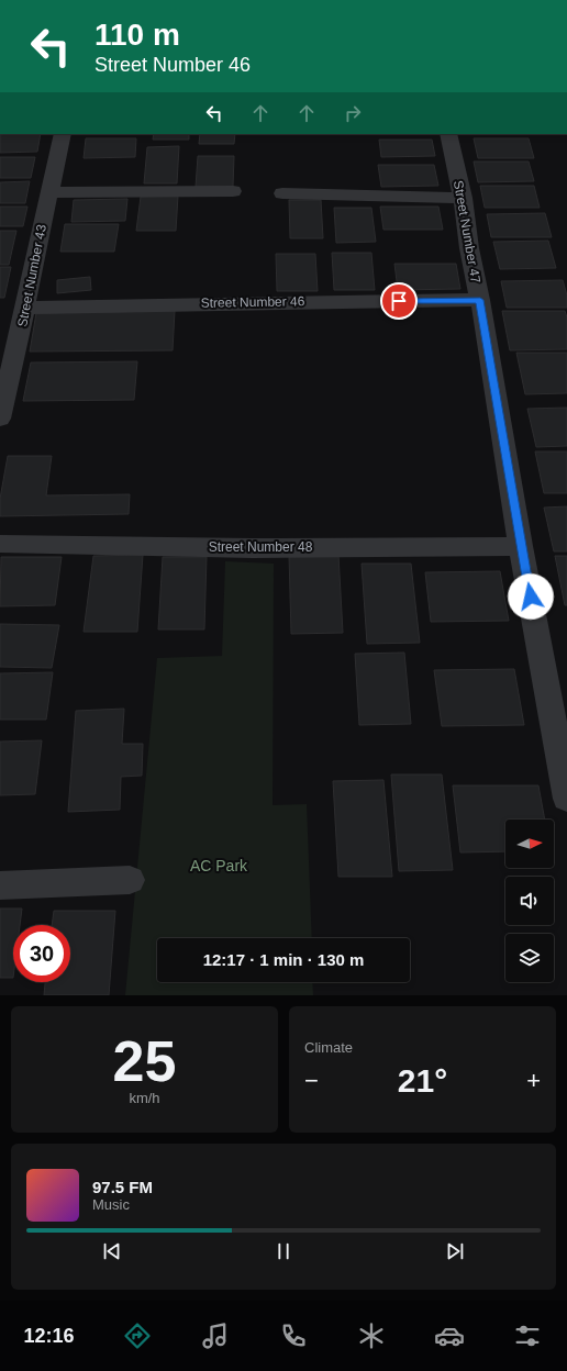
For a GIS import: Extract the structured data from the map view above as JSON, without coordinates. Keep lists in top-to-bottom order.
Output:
{
  "streets": {
    "street": [
      "Street Number 47",
      "Street Number 43",
      "Street Number 46",
      "Street Number 48"
    ]
  },
  "crossings": [
    ["Street Number 47", "Street Number 46"],
    ["Street Number 47", "Street Number 48"],
    ["Street Number 43", "Street Number 46"]
  ],
  "parks": ["AC Park"],
  "north": "right",
  "page": {
    "turn": ["110 m", "Street Number 46"],
    "limit": "30",
    "trip": "12:17 · 1 min · 130 m",
    "tile": [
      ["25", "km/h"],
      "Climate"
    ],
    "heat": ["−", "21°", "+"],
    "song": ["97.5 FM", "Music"],
    "tabs": "12:16"
  }
}
